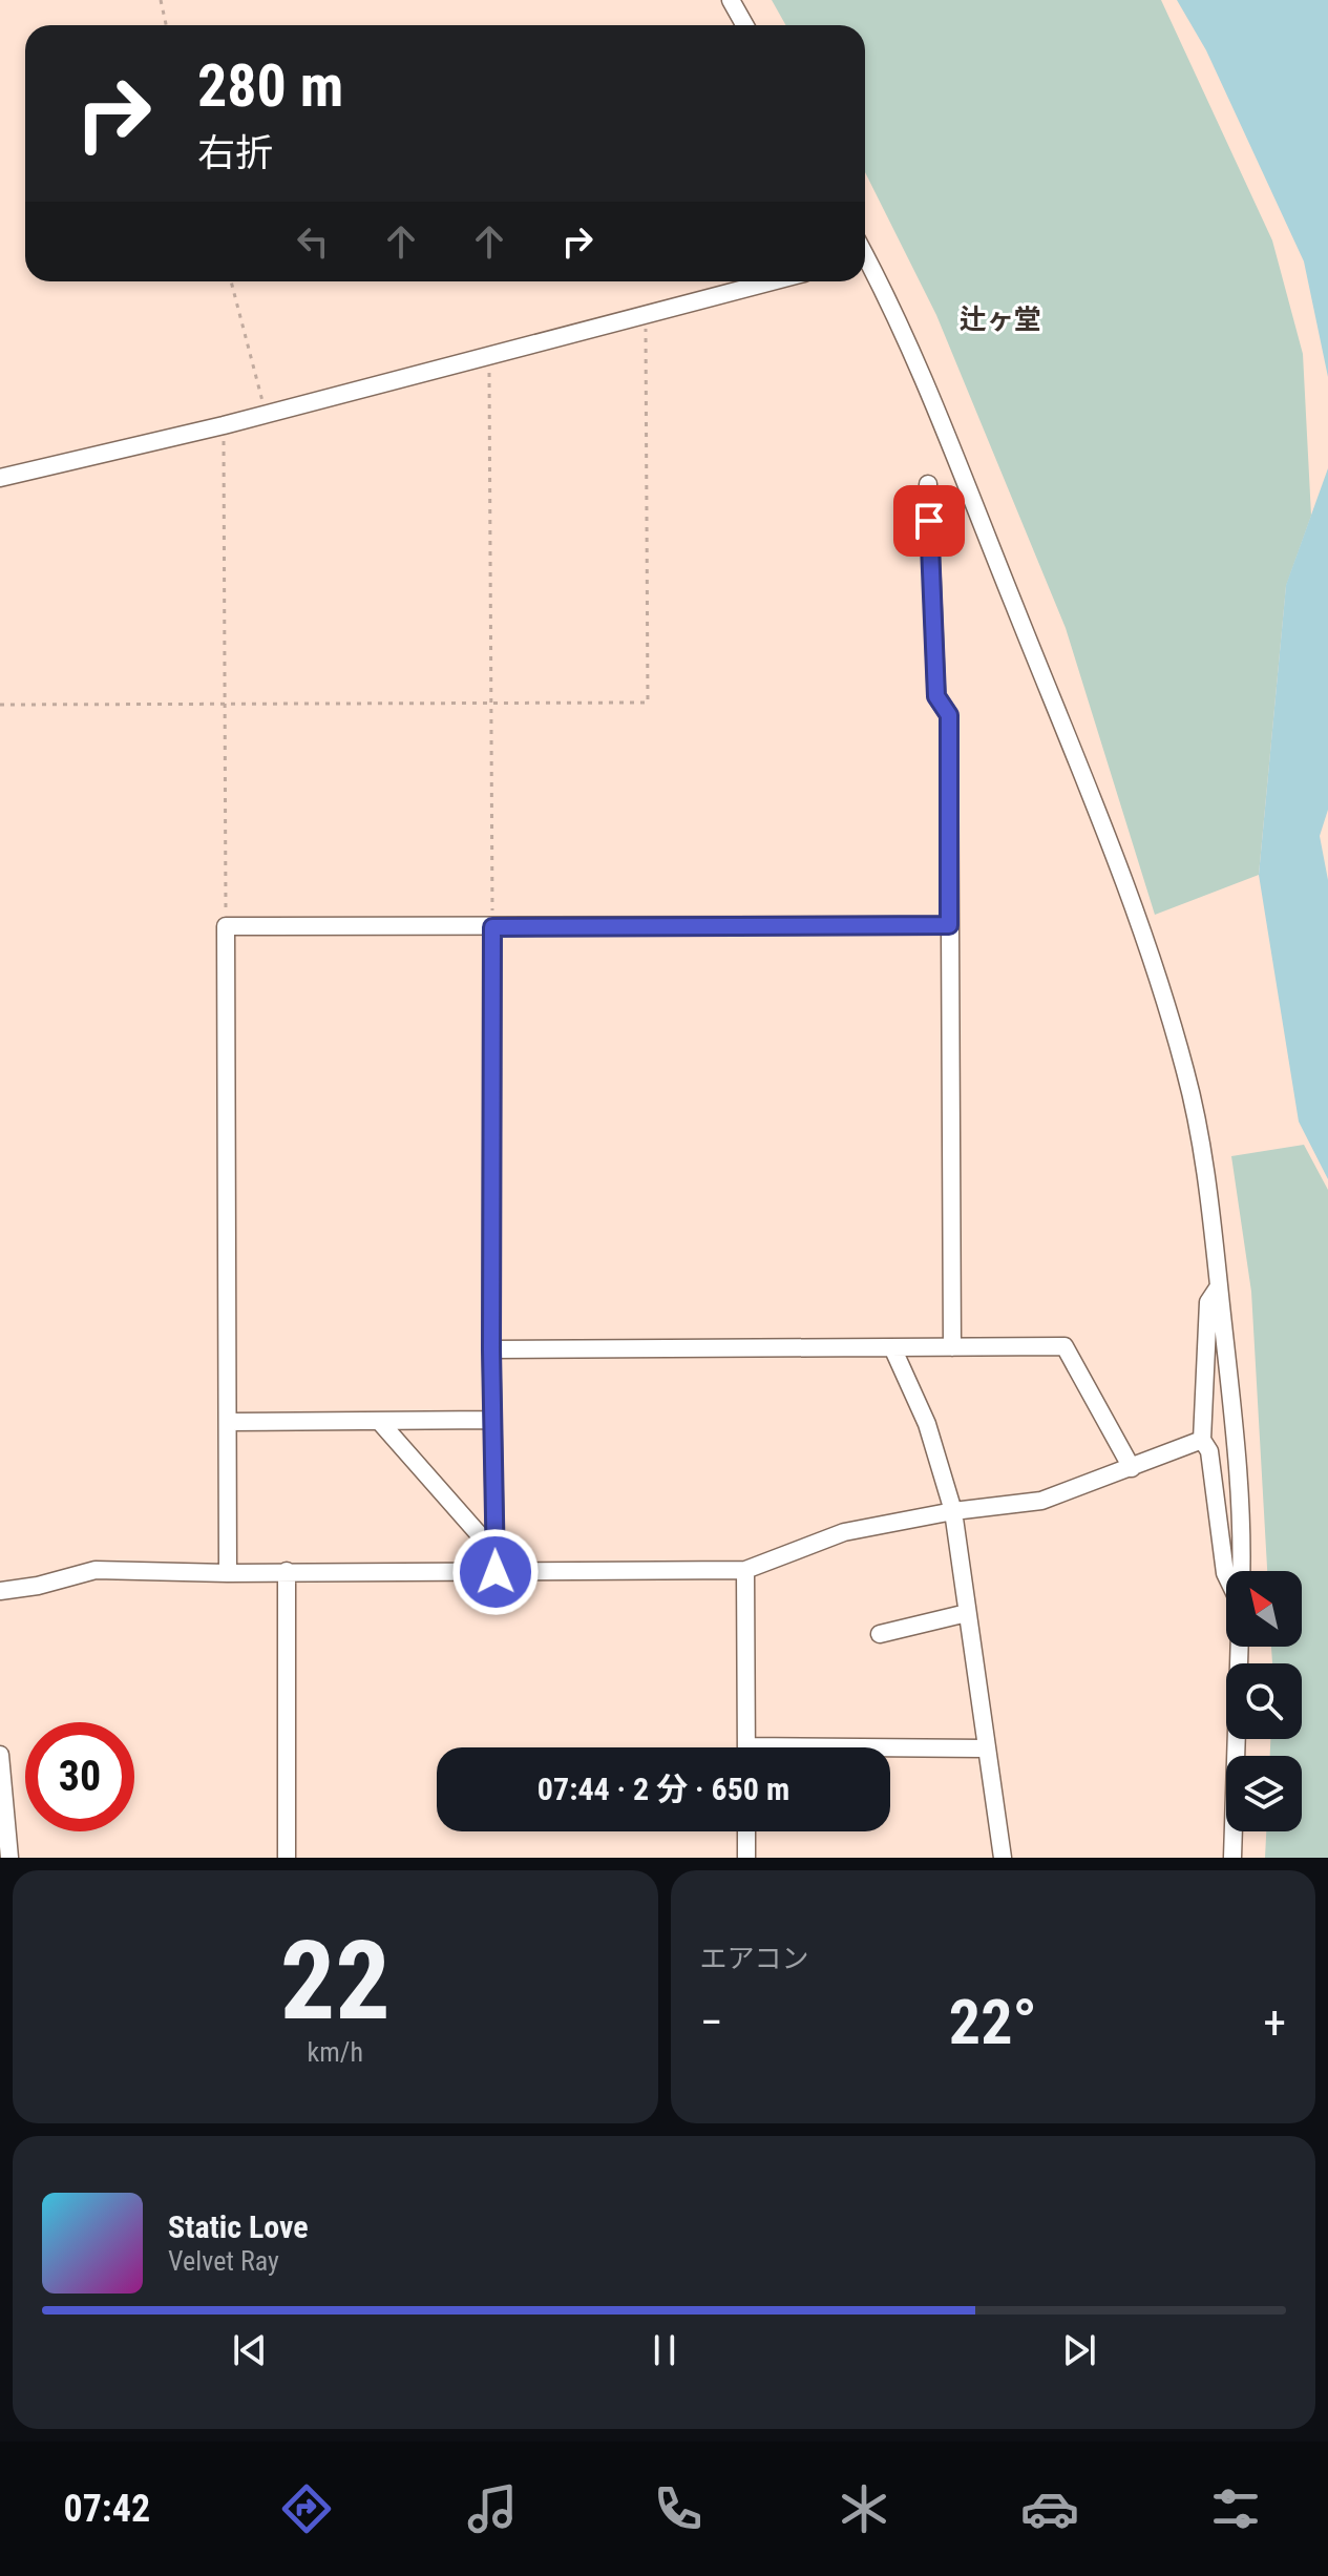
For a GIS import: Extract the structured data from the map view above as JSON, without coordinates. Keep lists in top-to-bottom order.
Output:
{
  "districts": ["辻ヶ堂"],
  "north": "top left",
  "page": {
    "turn": ["280 m", "右折"],
    "limit": "30",
    "trip": "07:44 · 2 分 · 650 m",
    "tile": [
      ["22", "km/h"],
      "エアコン"
    ],
    "heat": ["−", "22°", "+"],
    "song": ["Static Love", "Velvet Ray"],
    "tabs": "07:42"
  }
}
